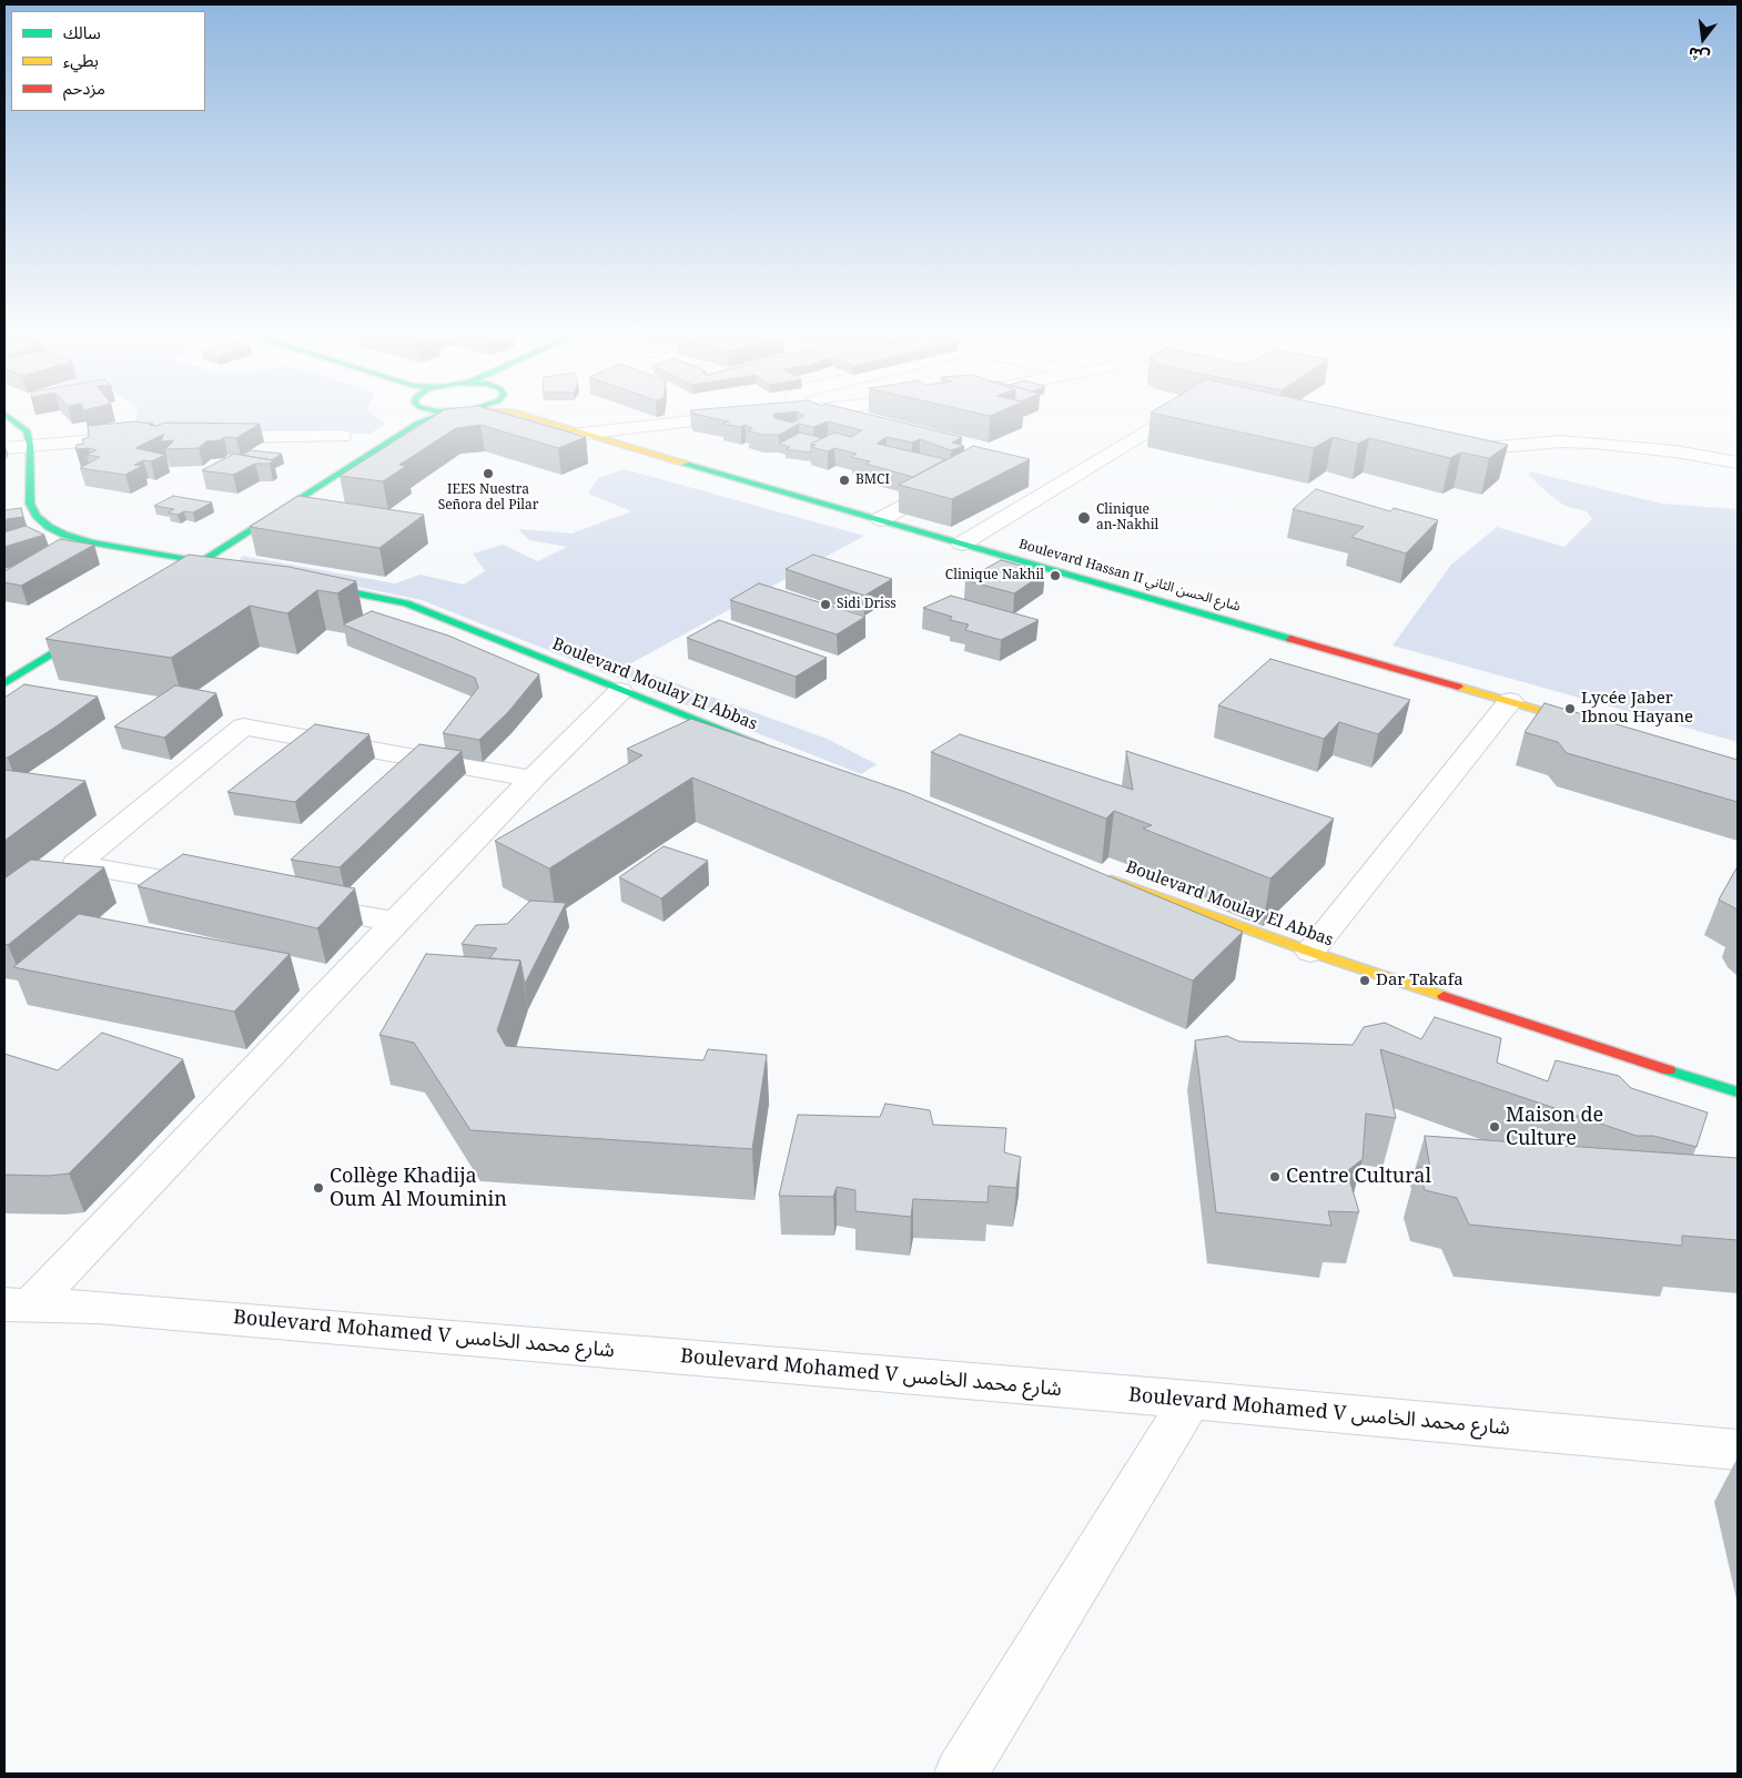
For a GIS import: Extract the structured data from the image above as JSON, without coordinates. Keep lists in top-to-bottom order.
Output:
{
  "streets": {
    "street": ["Boulevard Hassan II شارع الحسن الثاني", "Boulevard Moulay El Abbas", "Boulevard Mohamed V شارع محمد الخامس"]
  },
  "places": [
    "IEES Nuestra Señora del Pilar",
    "BMCI",
    "Clinique an-Nakhil",
    "Clinique Nakhil",
    "Sidi Driss",
    "Lycée Jaber Ibnou Hayane",
    "Dar Takafa",
    "Maison de Culture",
    "Centre Cultural",
    "Collège Khadija Oum Al Mouminin"
  ],
  "legend": ["سالك", "بطيء", "مزدحم"],
  "north": "bottom"
}
